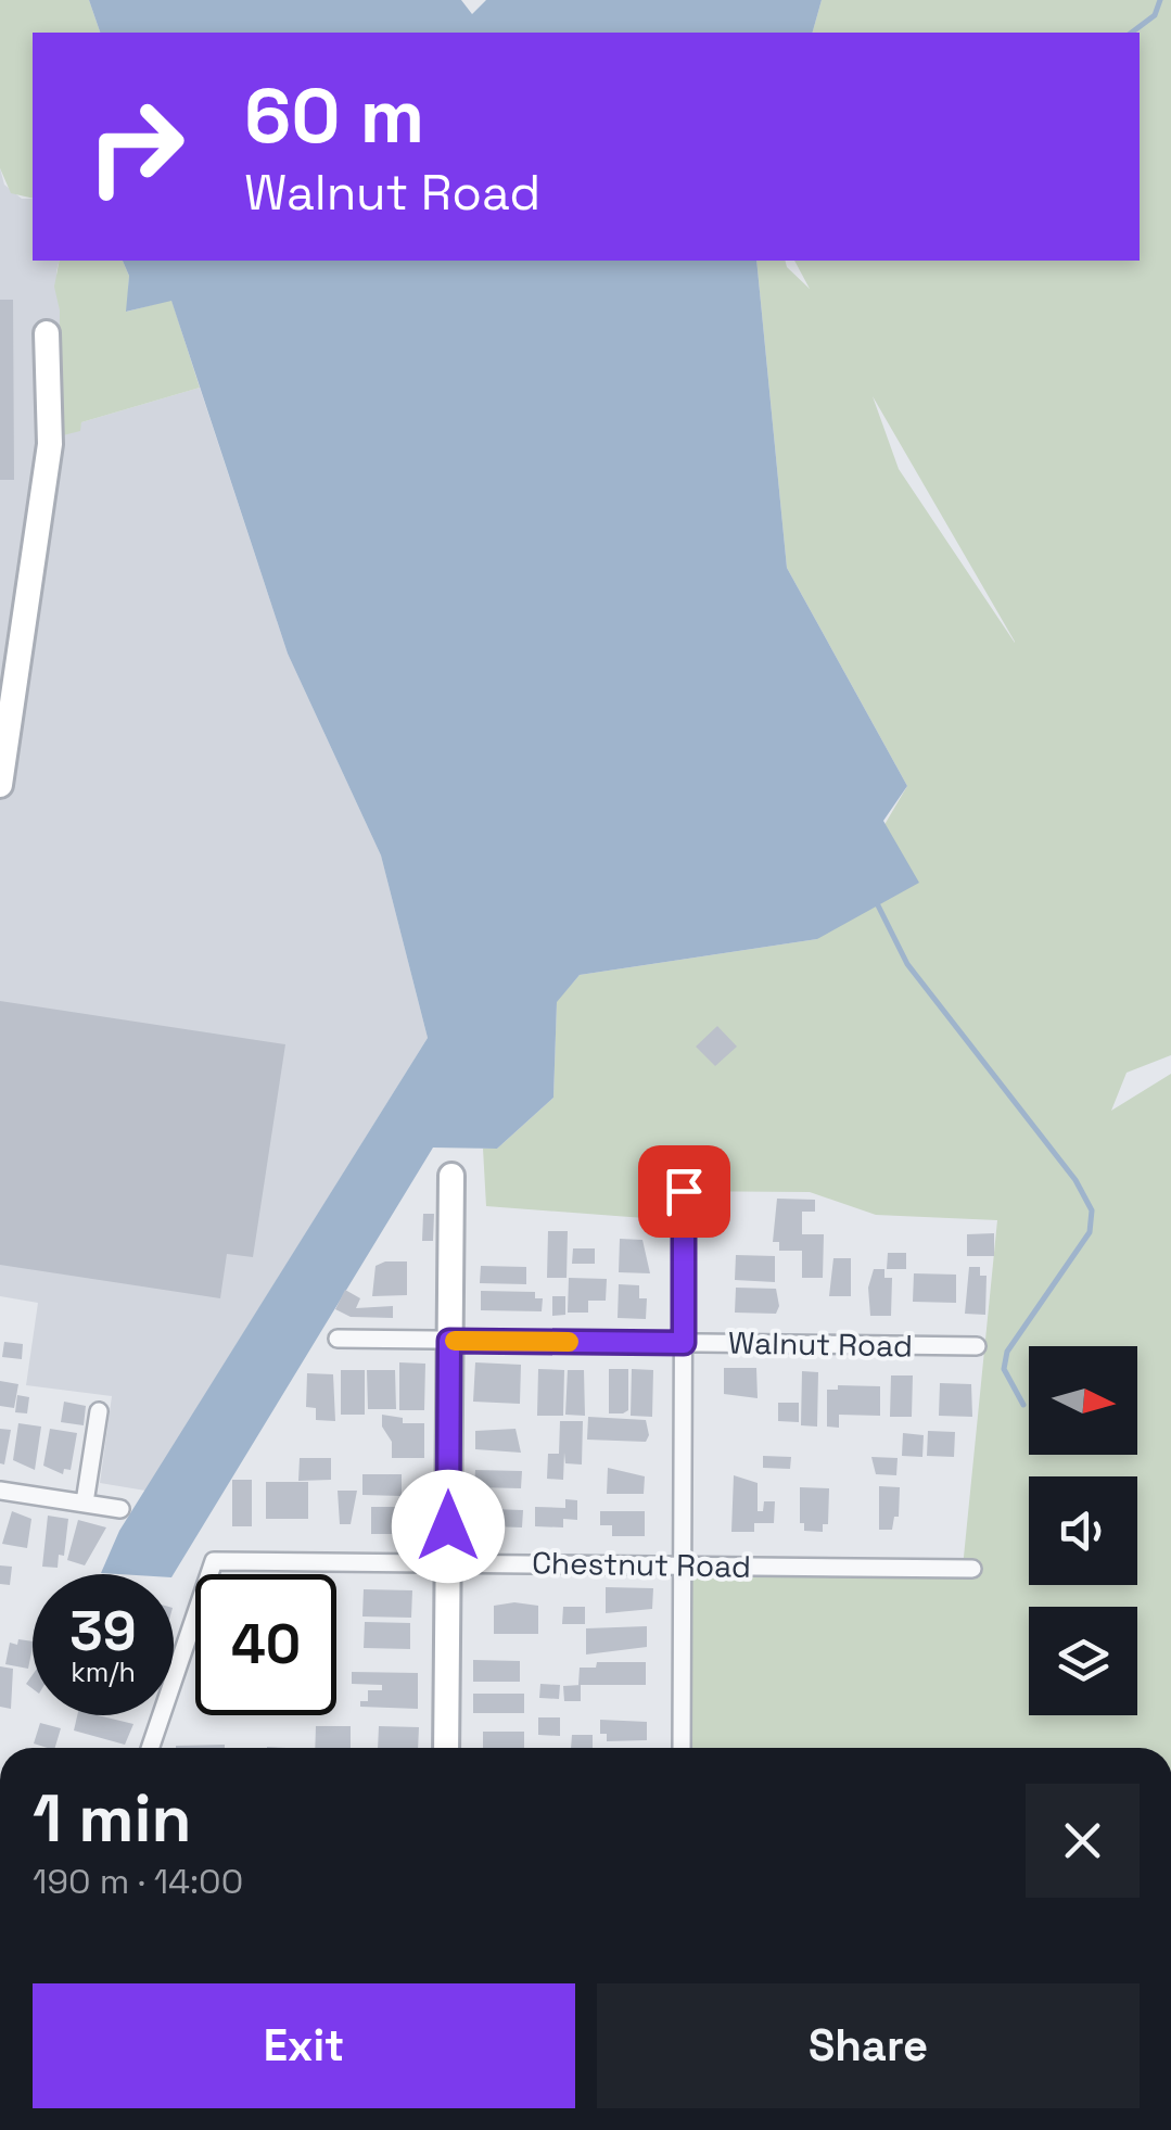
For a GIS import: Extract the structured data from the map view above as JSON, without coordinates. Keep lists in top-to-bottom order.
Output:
{
  "streets": {
    "street": ["Walnut Road", "Chestnut Road"]
  },
  "north": "right",
  "page": {
    "turn": ["60 m", "Walnut Road"],
    "speed": "39 km/h",
    "limit": "40",
    "heading": ["1 min", "190 m · 14:00"],
    "buttons": ["Exit", "Share"]
  }
}
